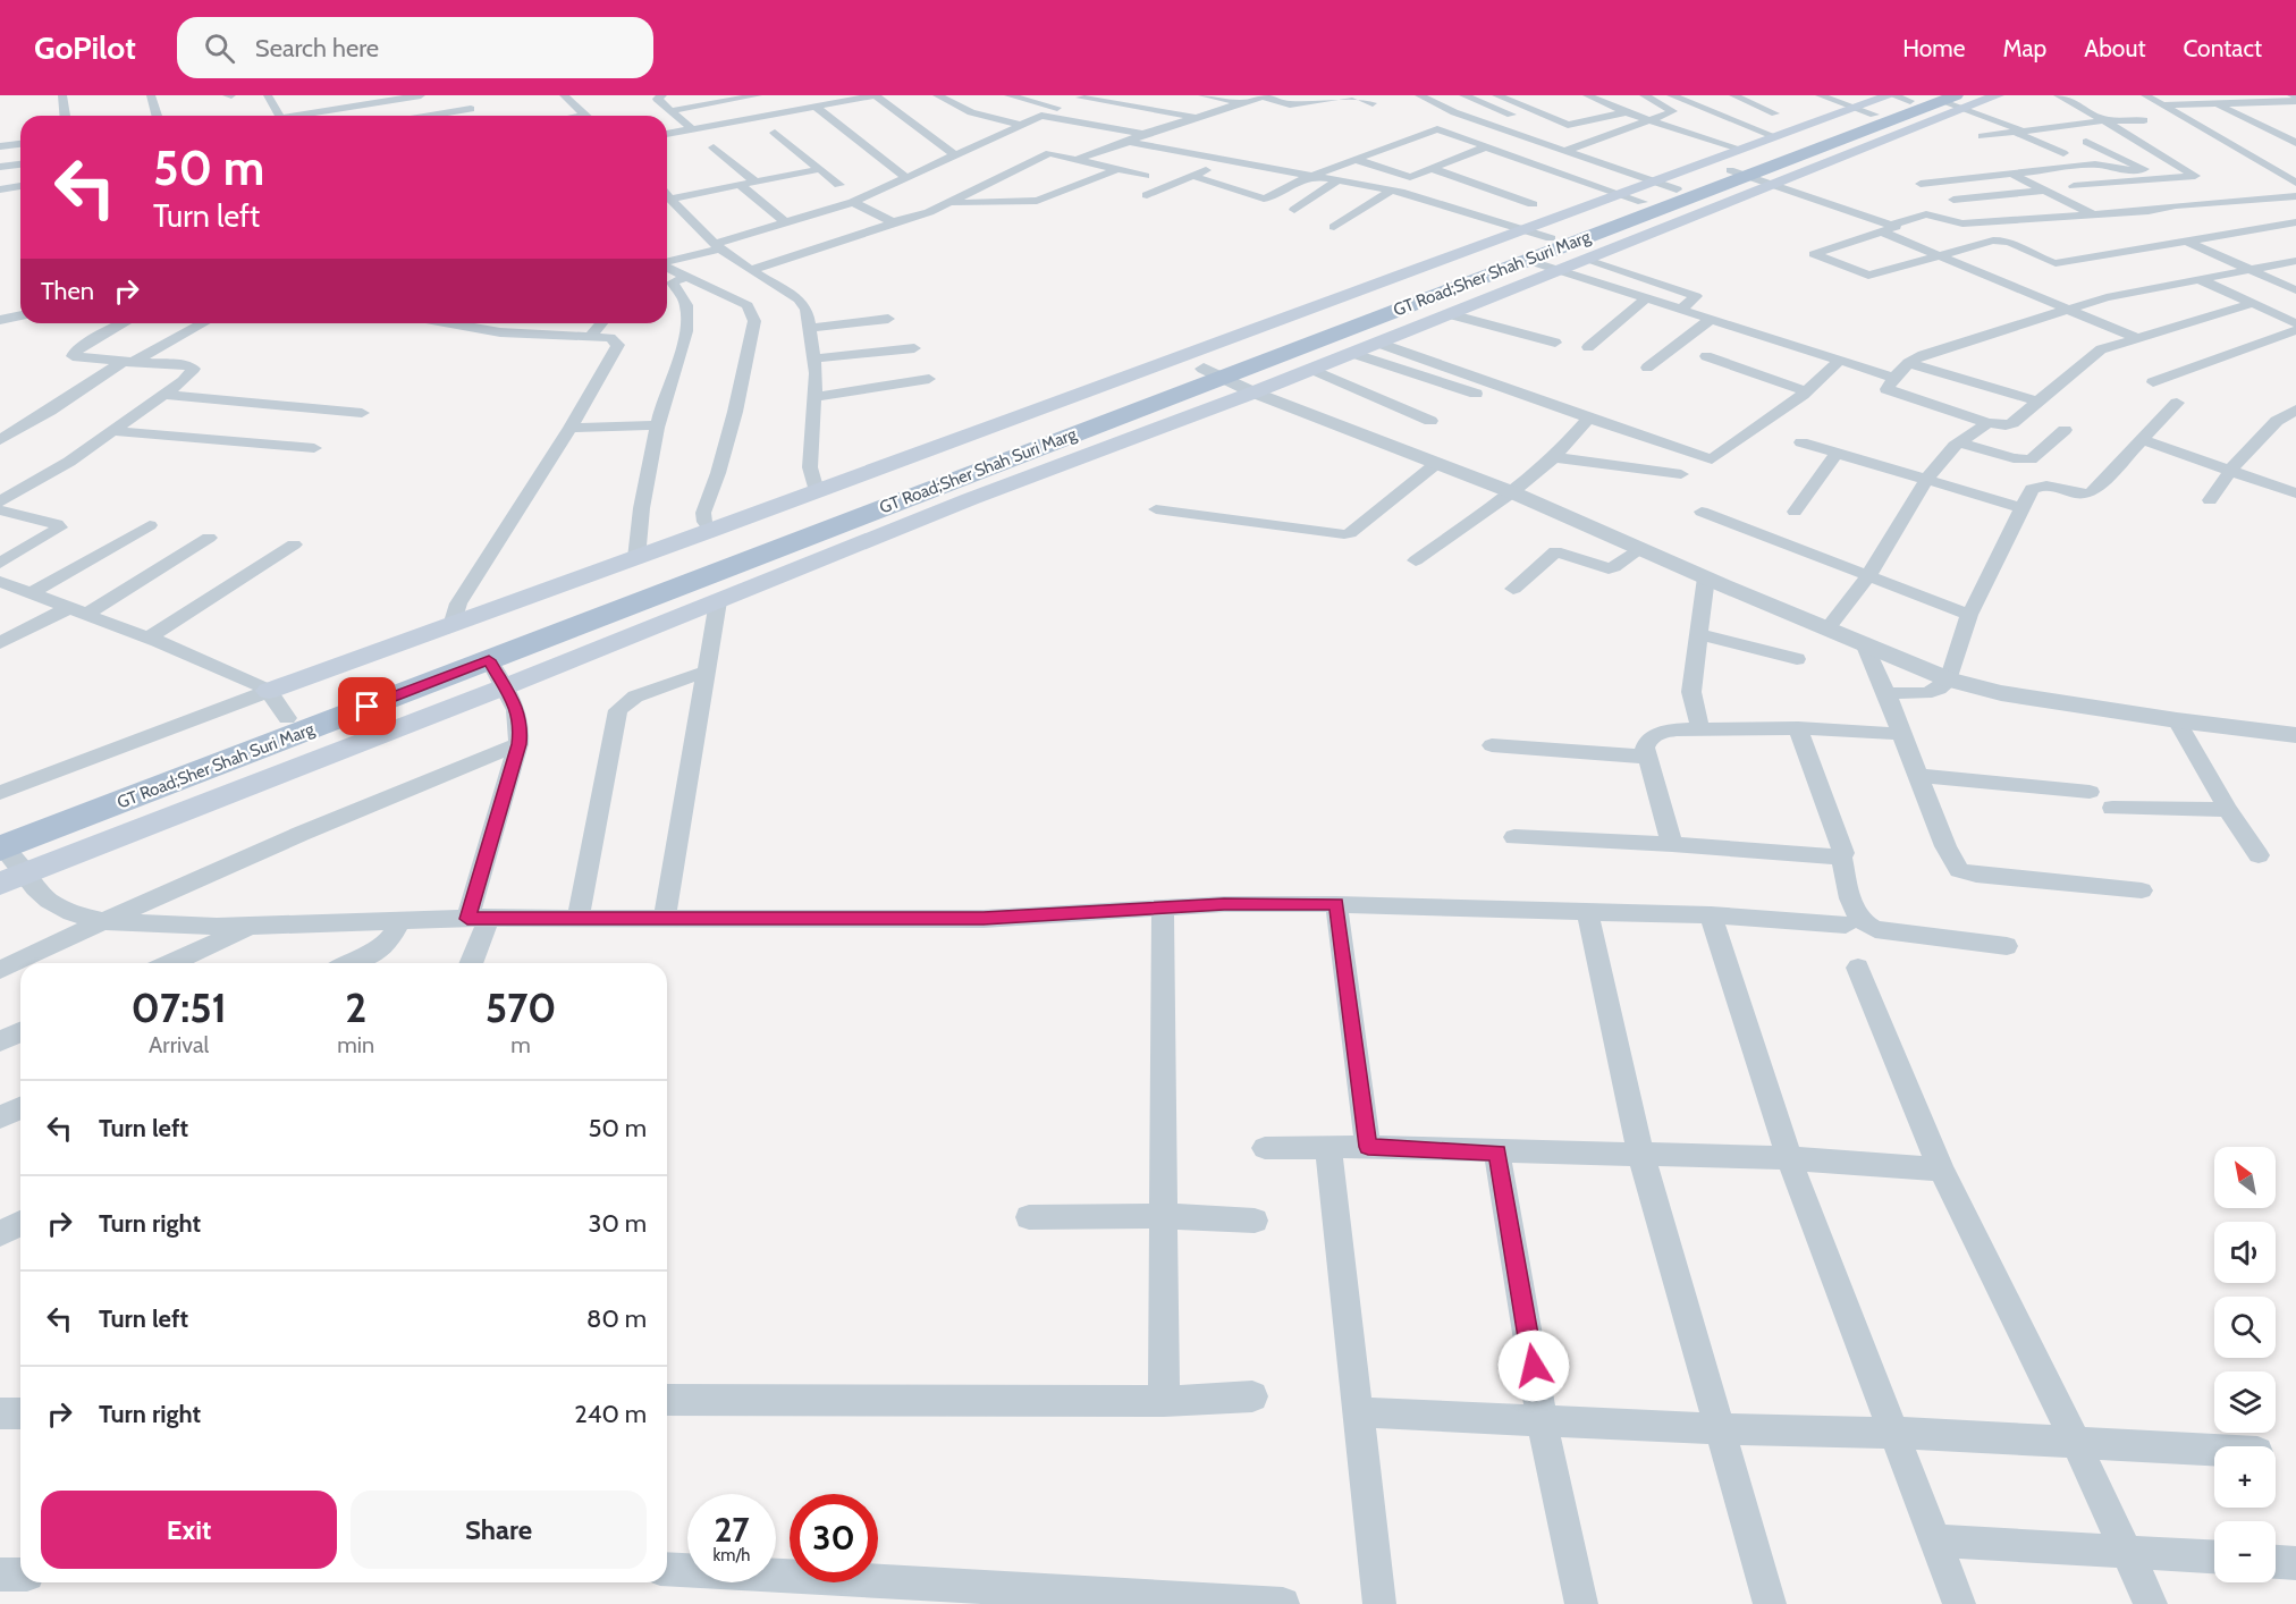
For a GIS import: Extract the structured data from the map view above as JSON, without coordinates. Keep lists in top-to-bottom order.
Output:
{
  "streets": {
    "main road": ["GT Road;Sher Shah Suri Marg"]
  },
  "north": "top left",
  "page": {
    "header": "GoPilot",
    "search": "Search here",
    "nav": [
      "Home",
      "Map",
      "About",
      "Contact"
    ],
    "turn": ["50 m", "Turn left"],
    "then": "Then",
    "eta": [
      "07:51",
      "Arrival",
      "2",
      "min",
      "570",
      "m"
    ],
    "list": [
      {
        "name": "Turn left",
        "value": "50 m"
      },
      {
        "name": "Turn right",
        "value": "30 m"
      },
      {
        "name": "Turn left",
        "value": "80 m"
      },
      {
        "name": "Turn right",
        "value": "240 m"
      }
    ],
    "map_buttons": ["+", "−"],
    "buttons": ["Exit", "Share"],
    "speed": "27 km/h",
    "limit": "30"
  }
}
